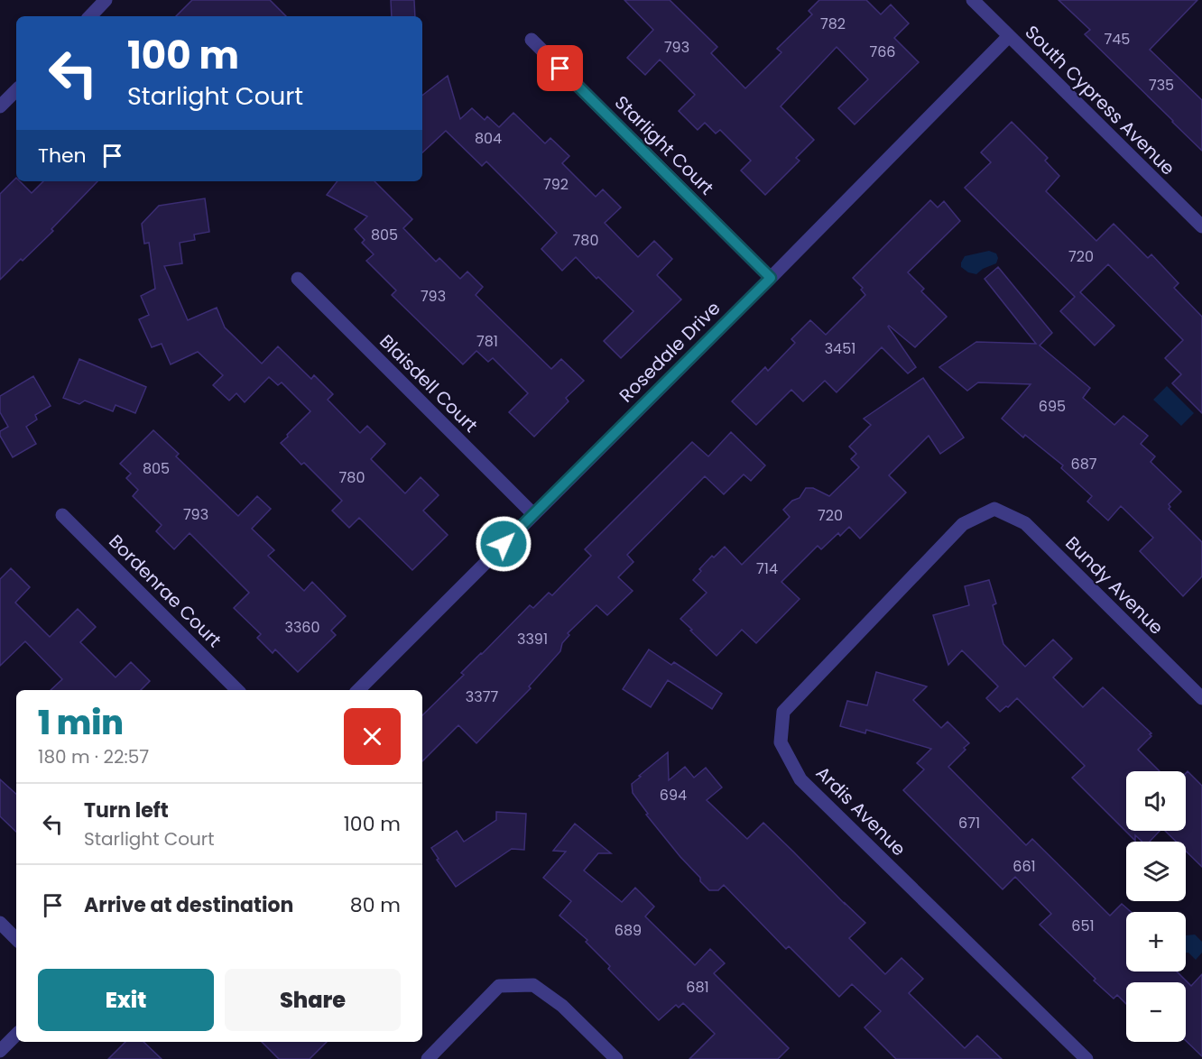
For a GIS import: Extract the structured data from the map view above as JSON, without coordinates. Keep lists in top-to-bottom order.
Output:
{
  "streets": {
    "street": [
      "South Cypress Avenue",
      "Starlight Court",
      "Rosedale Drive",
      "Blaisdell Court",
      "Bundy Avenue",
      "Bordenrae Court",
      "Ardis Avenue"
    ]
  },
  "crossings": [
    ["South Cypress Avenue", "Rosedale Drive"],
    ["Starlight Court", "Rosedale Drive"],
    ["Rosedale Drive", "Blaisdell Court"],
    ["Bundy Avenue", "Ardis Avenue"]
  ],
  "house_numbers": [
    "782",
    "745",
    "793",
    "766",
    "735",
    "804",
    "792",
    "805",
    "780",
    "720",
    "793",
    "781",
    "3451",
    "695",
    "687",
    "805",
    "780",
    "793",
    "720",
    "714",
    "3360",
    "3391",
    "3377",
    "694",
    "671",
    "661",
    "651",
    "689",
    "681"
  ],
  "page": {
    "turn": ["100 m", "Starlight Court"],
    "then": "Then",
    "heading": ["1 min", "180 m · 22:57"],
    "map_buttons": ["+", "−"],
    "list": [
      {
        "name": "Turn left",
        "note": "Starlight Court",
        "value": "100 m"
      },
      {
        "name": "Arrive at destination",
        "value": "80 m"
      }
    ],
    "buttons": ["Exit", "Share"]
  }
}
